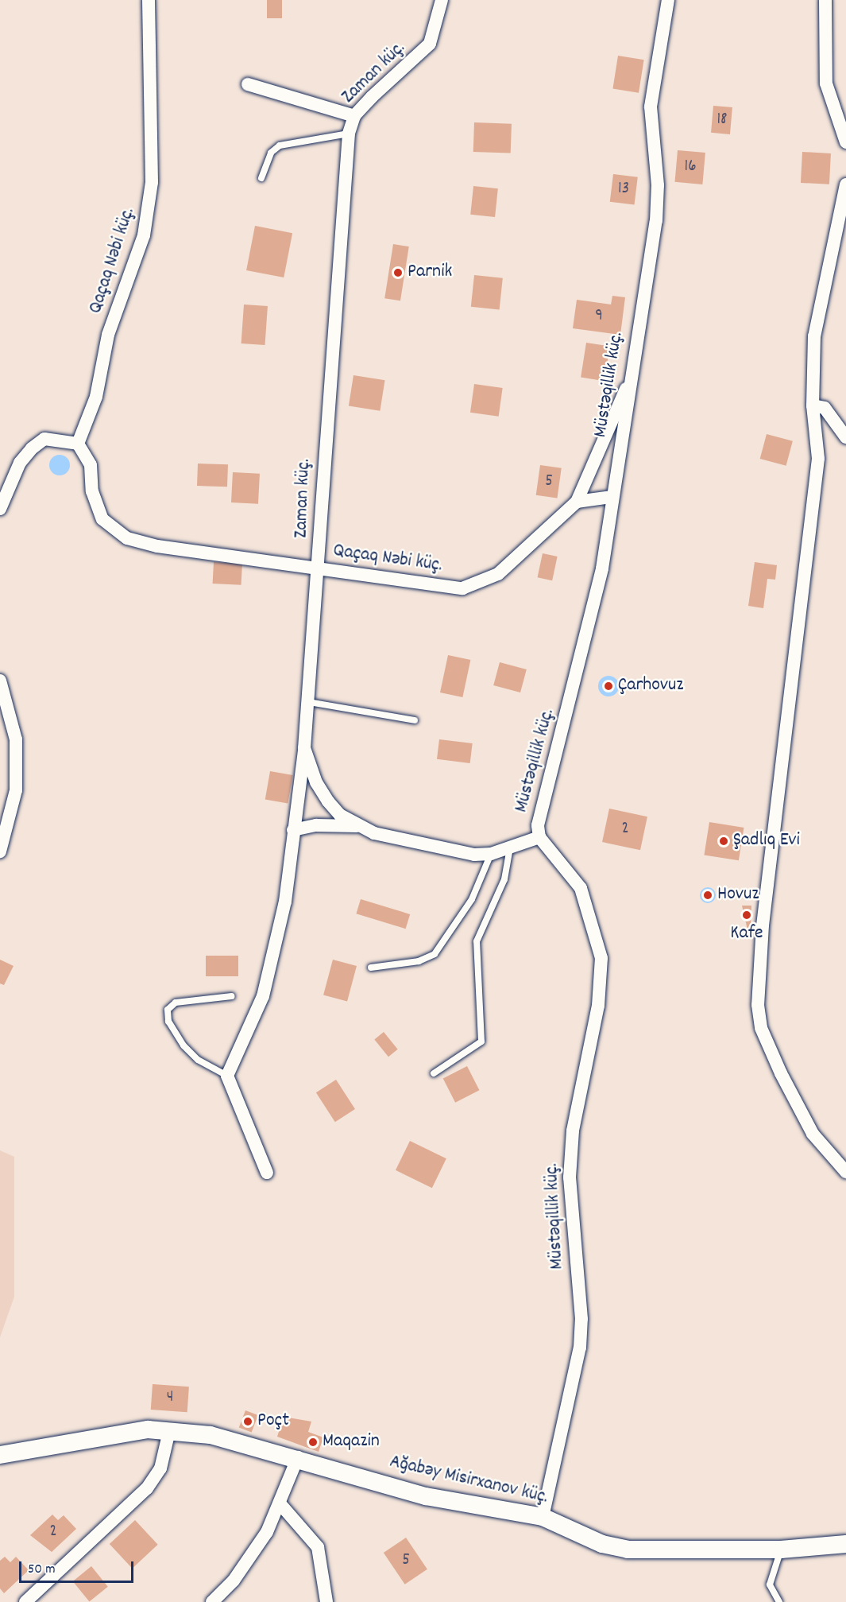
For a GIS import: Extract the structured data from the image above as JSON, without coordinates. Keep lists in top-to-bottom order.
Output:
{
  "streets": {
    "street": [
      "Zaman küç.",
      "Qaçaq Nəbi küç.",
      "Müstəqillik küç.",
      "Ağabəy Misirxanov küç."
    ]
  },
  "crossings": [
    ["Zaman küç.", "Qaçaq Nəbi küç."],
    ["Müstəqillik küç.", "Ağabəy Misirxanov küç."]
  ],
  "places": [
    "Parnik",
    "Çarhovuz",
    "Şadlıq Evi",
    "Hovuz",
    "Kafe",
    "Poçt",
    "Maqazin"
  ],
  "house_numbers": [
    "18",
    "16",
    "13",
    "9",
    "5",
    "2",
    "4",
    "2",
    "5"
  ],
  "scale_bar": "50 m"
}
